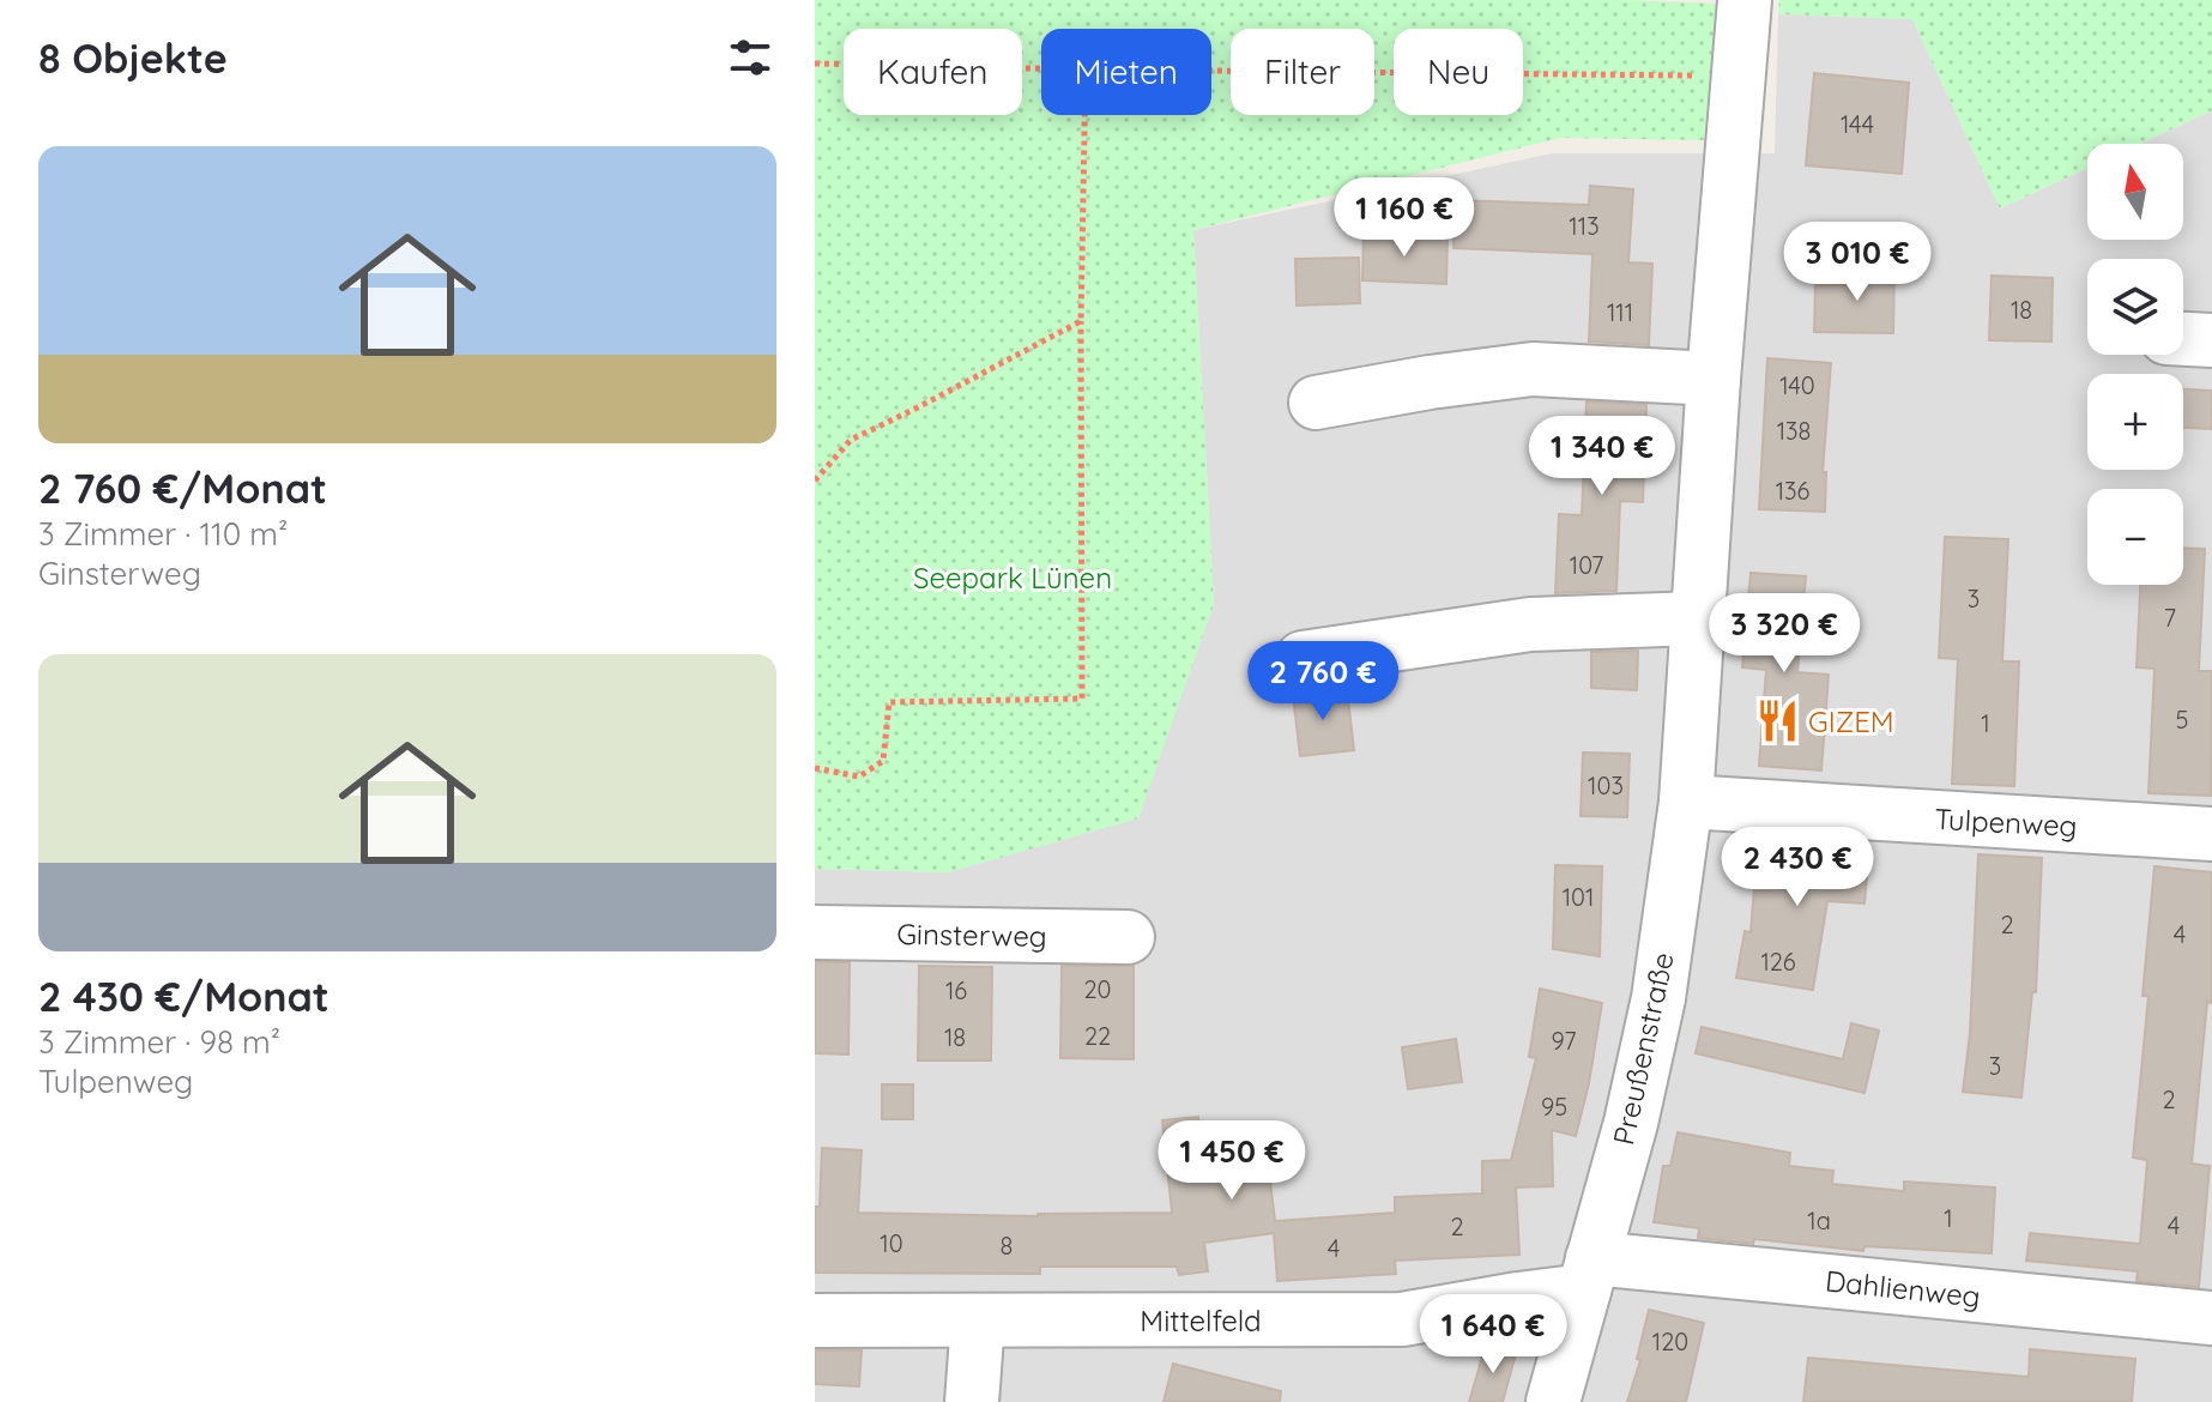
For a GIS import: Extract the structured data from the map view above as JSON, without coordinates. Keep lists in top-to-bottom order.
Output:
{
  "streets": {
    "street": [
      "Tulpenweg",
      "Ginsterweg",
      "Preußenstraße",
      "Dahlienweg",
      "Mittelfeld"
    ]
  },
  "crossings": [
    ["Tulpenweg", "Preußenstraße"],
    ["Preußenstraße", "Dahlienweg"],
    ["Preußenstraße", "Mittelfeld"],
    ["Dahlienweg", "Mittelfeld"]
  ],
  "parks": ["Seepark Lünen"],
  "places": {
    "restaurant": ["GIZEM"]
  },
  "house_numbers": [
    "144",
    "113",
    "18",
    "111",
    "140",
    "138",
    "136",
    "107",
    "3",
    "7",
    "5",
    "1",
    "103",
    "101",
    "2",
    "4",
    "126",
    "20",
    "16",
    "22",
    "18",
    "97",
    "3",
    "2",
    "95",
    "1",
    "1a",
    "4",
    "2",
    "10",
    "8",
    "4",
    "120"
  ],
  "north": "top",
  "page": {
    "heading": "8 Objekte",
    "chip": [
      "Kaufen",
      "Mieten",
      "Filter",
      "Neu"
    ],
    "list": [
      {
        "name": "2 760 €/Monat",
        "note": "3 Zimmer · 110 m² · Ginsterweg"
      },
      {
        "name": "2 430 €/Monat",
        "note": "3 Zimmer · 98 m² · Tulpenweg"
      }
    ],
    "map_buttons": ["+", "−"],
    "price": [
      "1 160 €",
      "3 010 €",
      "1 340 €",
      "3 320 €",
      "2 760 €",
      "2 430 €",
      "1 450 €",
      "1 640 €"
    ]
  }
}
